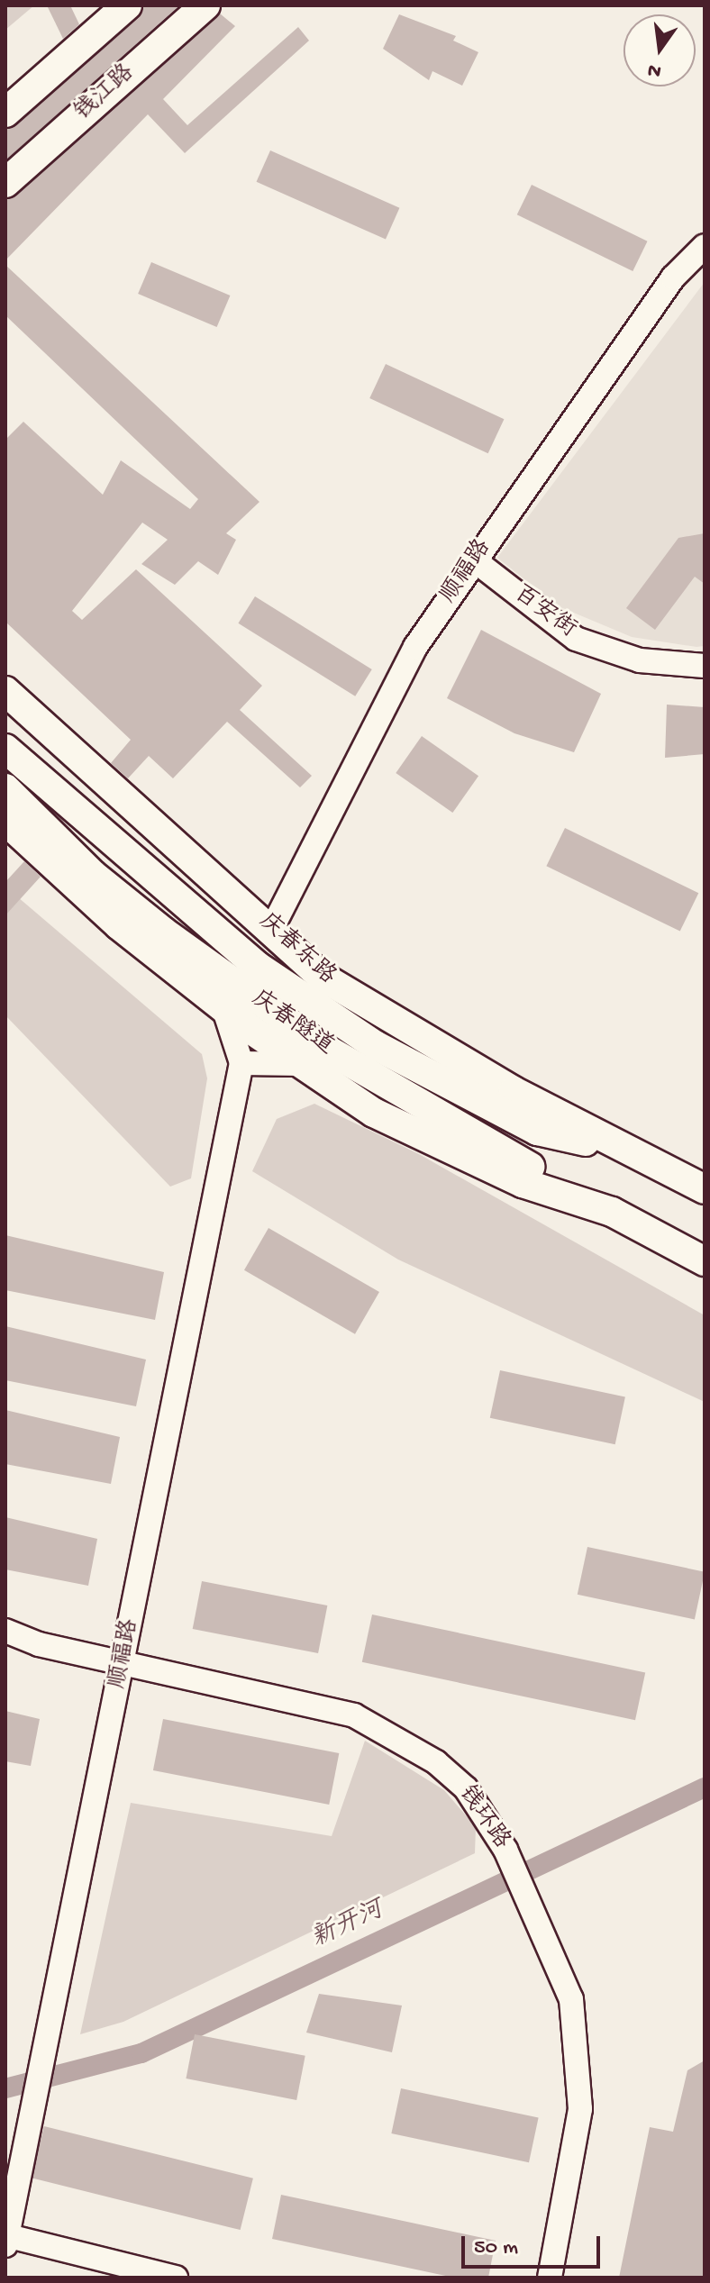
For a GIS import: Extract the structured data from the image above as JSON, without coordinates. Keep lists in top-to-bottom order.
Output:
{
  "streets": {
    "main road": ["钱江路", "庆春东路", "庆春隧道"],
    "street": ["顺福路", "百安街", "钱环路"]
  },
  "crossings": [
    ["顺福路", "百安街"],
    ["顺福路", "庆春东路"],
    ["顺福路", "钱环路"],
    ["庆春东路", "庆春隧道"]
  ],
  "water": ["新开河"],
  "scale_bar": "50 m",
  "north": "bottom"
}
